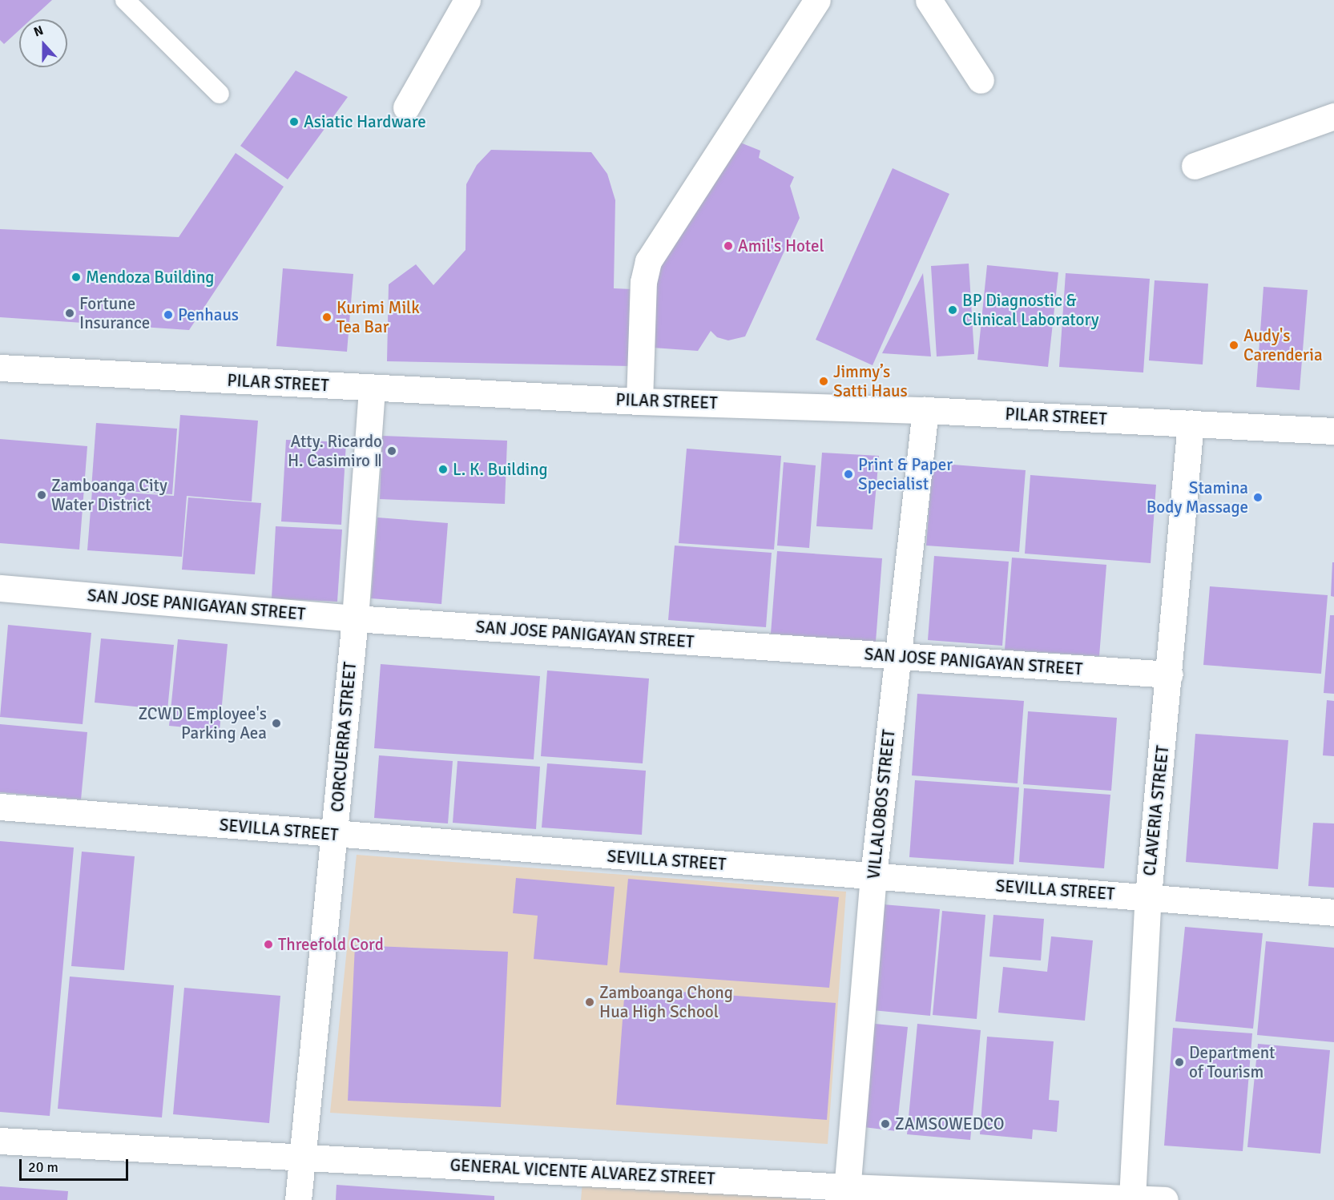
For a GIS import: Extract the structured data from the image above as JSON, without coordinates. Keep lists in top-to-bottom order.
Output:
{
  "streets": {
    "street": [
      "PILAR STREET",
      "SAN JOSE PANIGAYAN STREET",
      "CORCUERRA STREET",
      "VILLALOBOS STREET",
      "CLAVERIA STREET",
      "SEVILLA STREET",
      "GENERAL VICENTE ALVAREZ STREET"
    ]
  },
  "crossings": [
    ["PILAR STREET", "CORCUERRA STREET"],
    ["PILAR STREET", "VILLALOBOS STREET"],
    ["PILAR STREET", "CLAVERIA STREET"],
    ["SAN JOSE PANIGAYAN STREET", "CORCUERRA STREET"],
    ["SAN JOSE PANIGAYAN STREET", "VILLALOBOS STREET"],
    ["SAN JOSE PANIGAYAN STREET", "CLAVERIA STREET"],
    ["CORCUERRA STREET", "SEVILLA STREET"],
    ["CORCUERRA STREET", "GENERAL VICENTE ALVAREZ STREET"],
    ["VILLALOBOS STREET", "SEVILLA STREET"],
    ["VILLALOBOS STREET", "GENERAL VICENTE ALVAREZ STREET"],
    ["CLAVERIA STREET", "SEVILLA STREET"],
    ["CLAVERIA STREET", "GENERAL VICENTE ALVAREZ STREET"]
  ],
  "places": [
    "Asiatic Hardware",
    "Amil's Hotel",
    "Mendoza Building",
    "BP Diagnostic & Clinical Laboratory",
    "Fortune Insurance",
    "Penhaus",
    "Kurimi Milk Tea Bar",
    "Audy's Carenderia",
    "Jimmy’s Satti Haus",
    "Atty. Ricardo H. Casimiro Ⅱ",
    "L. K. Building",
    "Print & Paper Specialist",
    "Zamboanga City Water District",
    "Stamina Body Massage",
    "ZCWD Employee's Parking Aea",
    "Threefold Cord",
    "Zamboanga Chong Hua High School",
    "Department of Tourism",
    "ZAMSOWEDCO"
  ],
  "scale_bar": "20 m",
  "north": "top"
}
